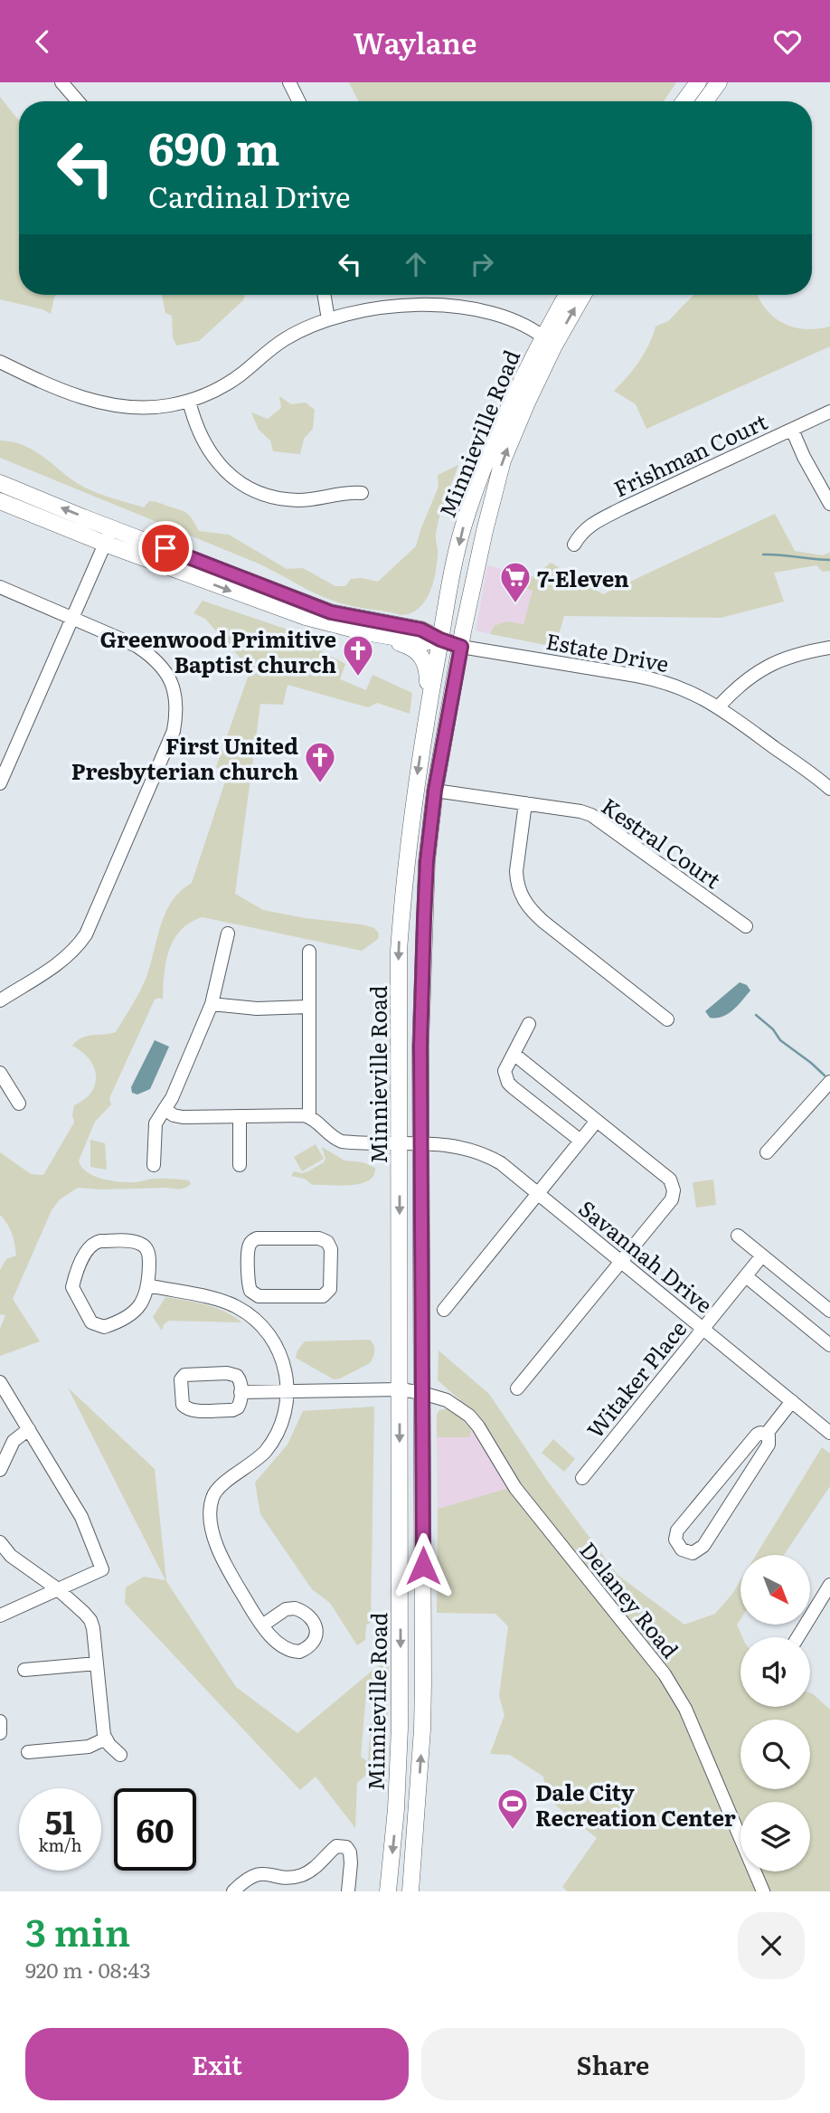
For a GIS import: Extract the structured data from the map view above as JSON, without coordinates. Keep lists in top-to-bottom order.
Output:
{
  "streets": {
    "main road": ["Minnieville Road"],
    "street": [
      "Frishman Court",
      "Estate Drive",
      "Kestral Court",
      "Savannah Drive",
      "Witaker Place",
      "Delaney Road"
    ]
  },
  "crossings": [
    ["Minnieville Road", "Estate Drive"],
    ["Minnieville Road", "Kestral Court"],
    ["Minnieville Road", "Savannah Drive"],
    ["Minnieville Road", "Delaney Road"],
    ["Savannah Drive", "Witaker Place"]
  ],
  "places": {
    "supermarket": ["7-Eleven"],
    "church": ["Greenwood Primitive Baptist church", "First United Presbyterian church"],
    "sports": ["Dale City Recreation Center"]
  },
  "north": "bottom right",
  "page": {
    "header": "Waylane",
    "turn": ["690 m", "Cardinal Drive"],
    "speed": "51 km/h",
    "limit": "60",
    "heading": ["3 min", "920 m · 08:43"],
    "buttons": ["Exit", "Share"]
  }
}
